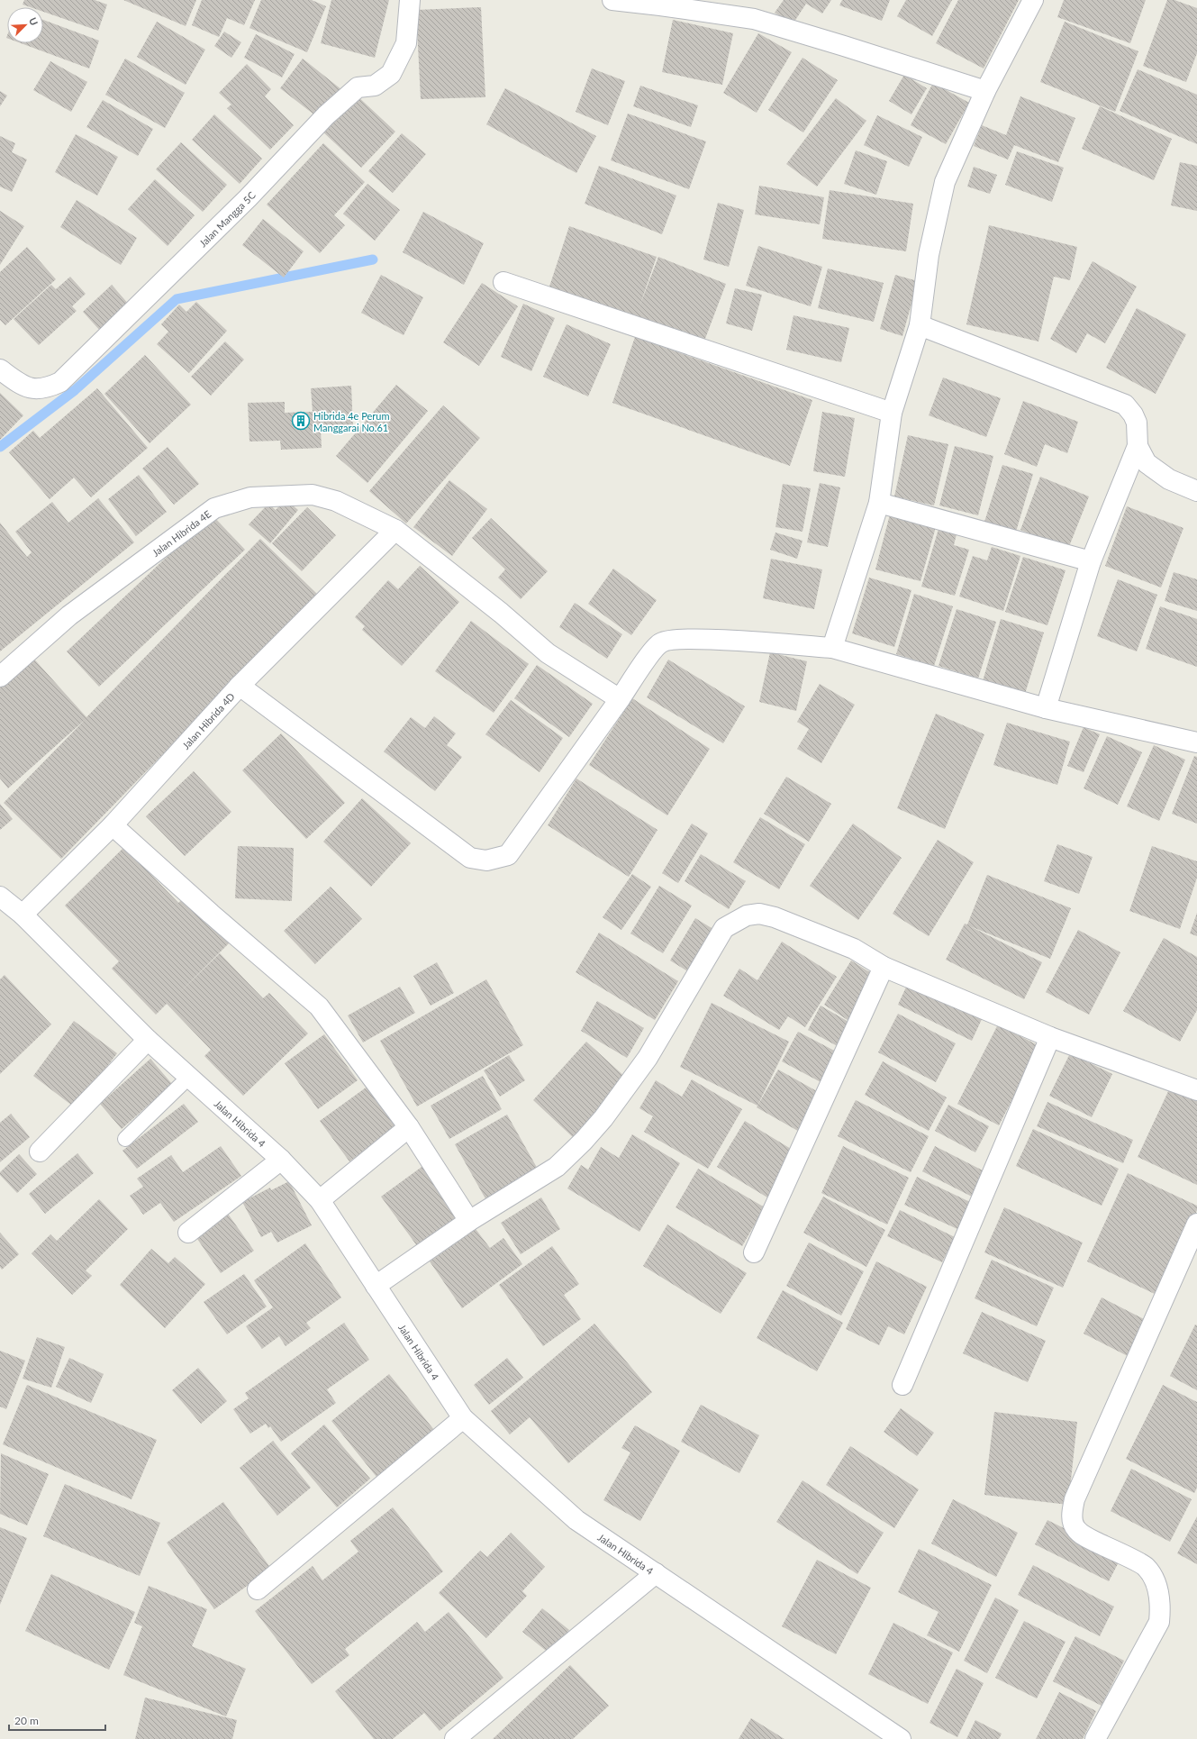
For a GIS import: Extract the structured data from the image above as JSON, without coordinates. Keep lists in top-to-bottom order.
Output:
{
  "streets": {
    "street": [
      "Jalan Mangga 5C",
      "Jalan Hibrida 4E",
      "Jalan Hibrida 4D",
      "Jalan Hibrida 4"
    ]
  },
  "crossings": [
    ["Jalan Hibrida 4E", "Jalan Hibrida 4D"],
    ["Jalan Hibrida 4D", "Jalan Hibrida 4"]
  ],
  "places": {
    "building": ["Hibrida 4e Perum Manggarai No.61"]
  },
  "scale_bar": "20 m",
  "north": "top right"
}
